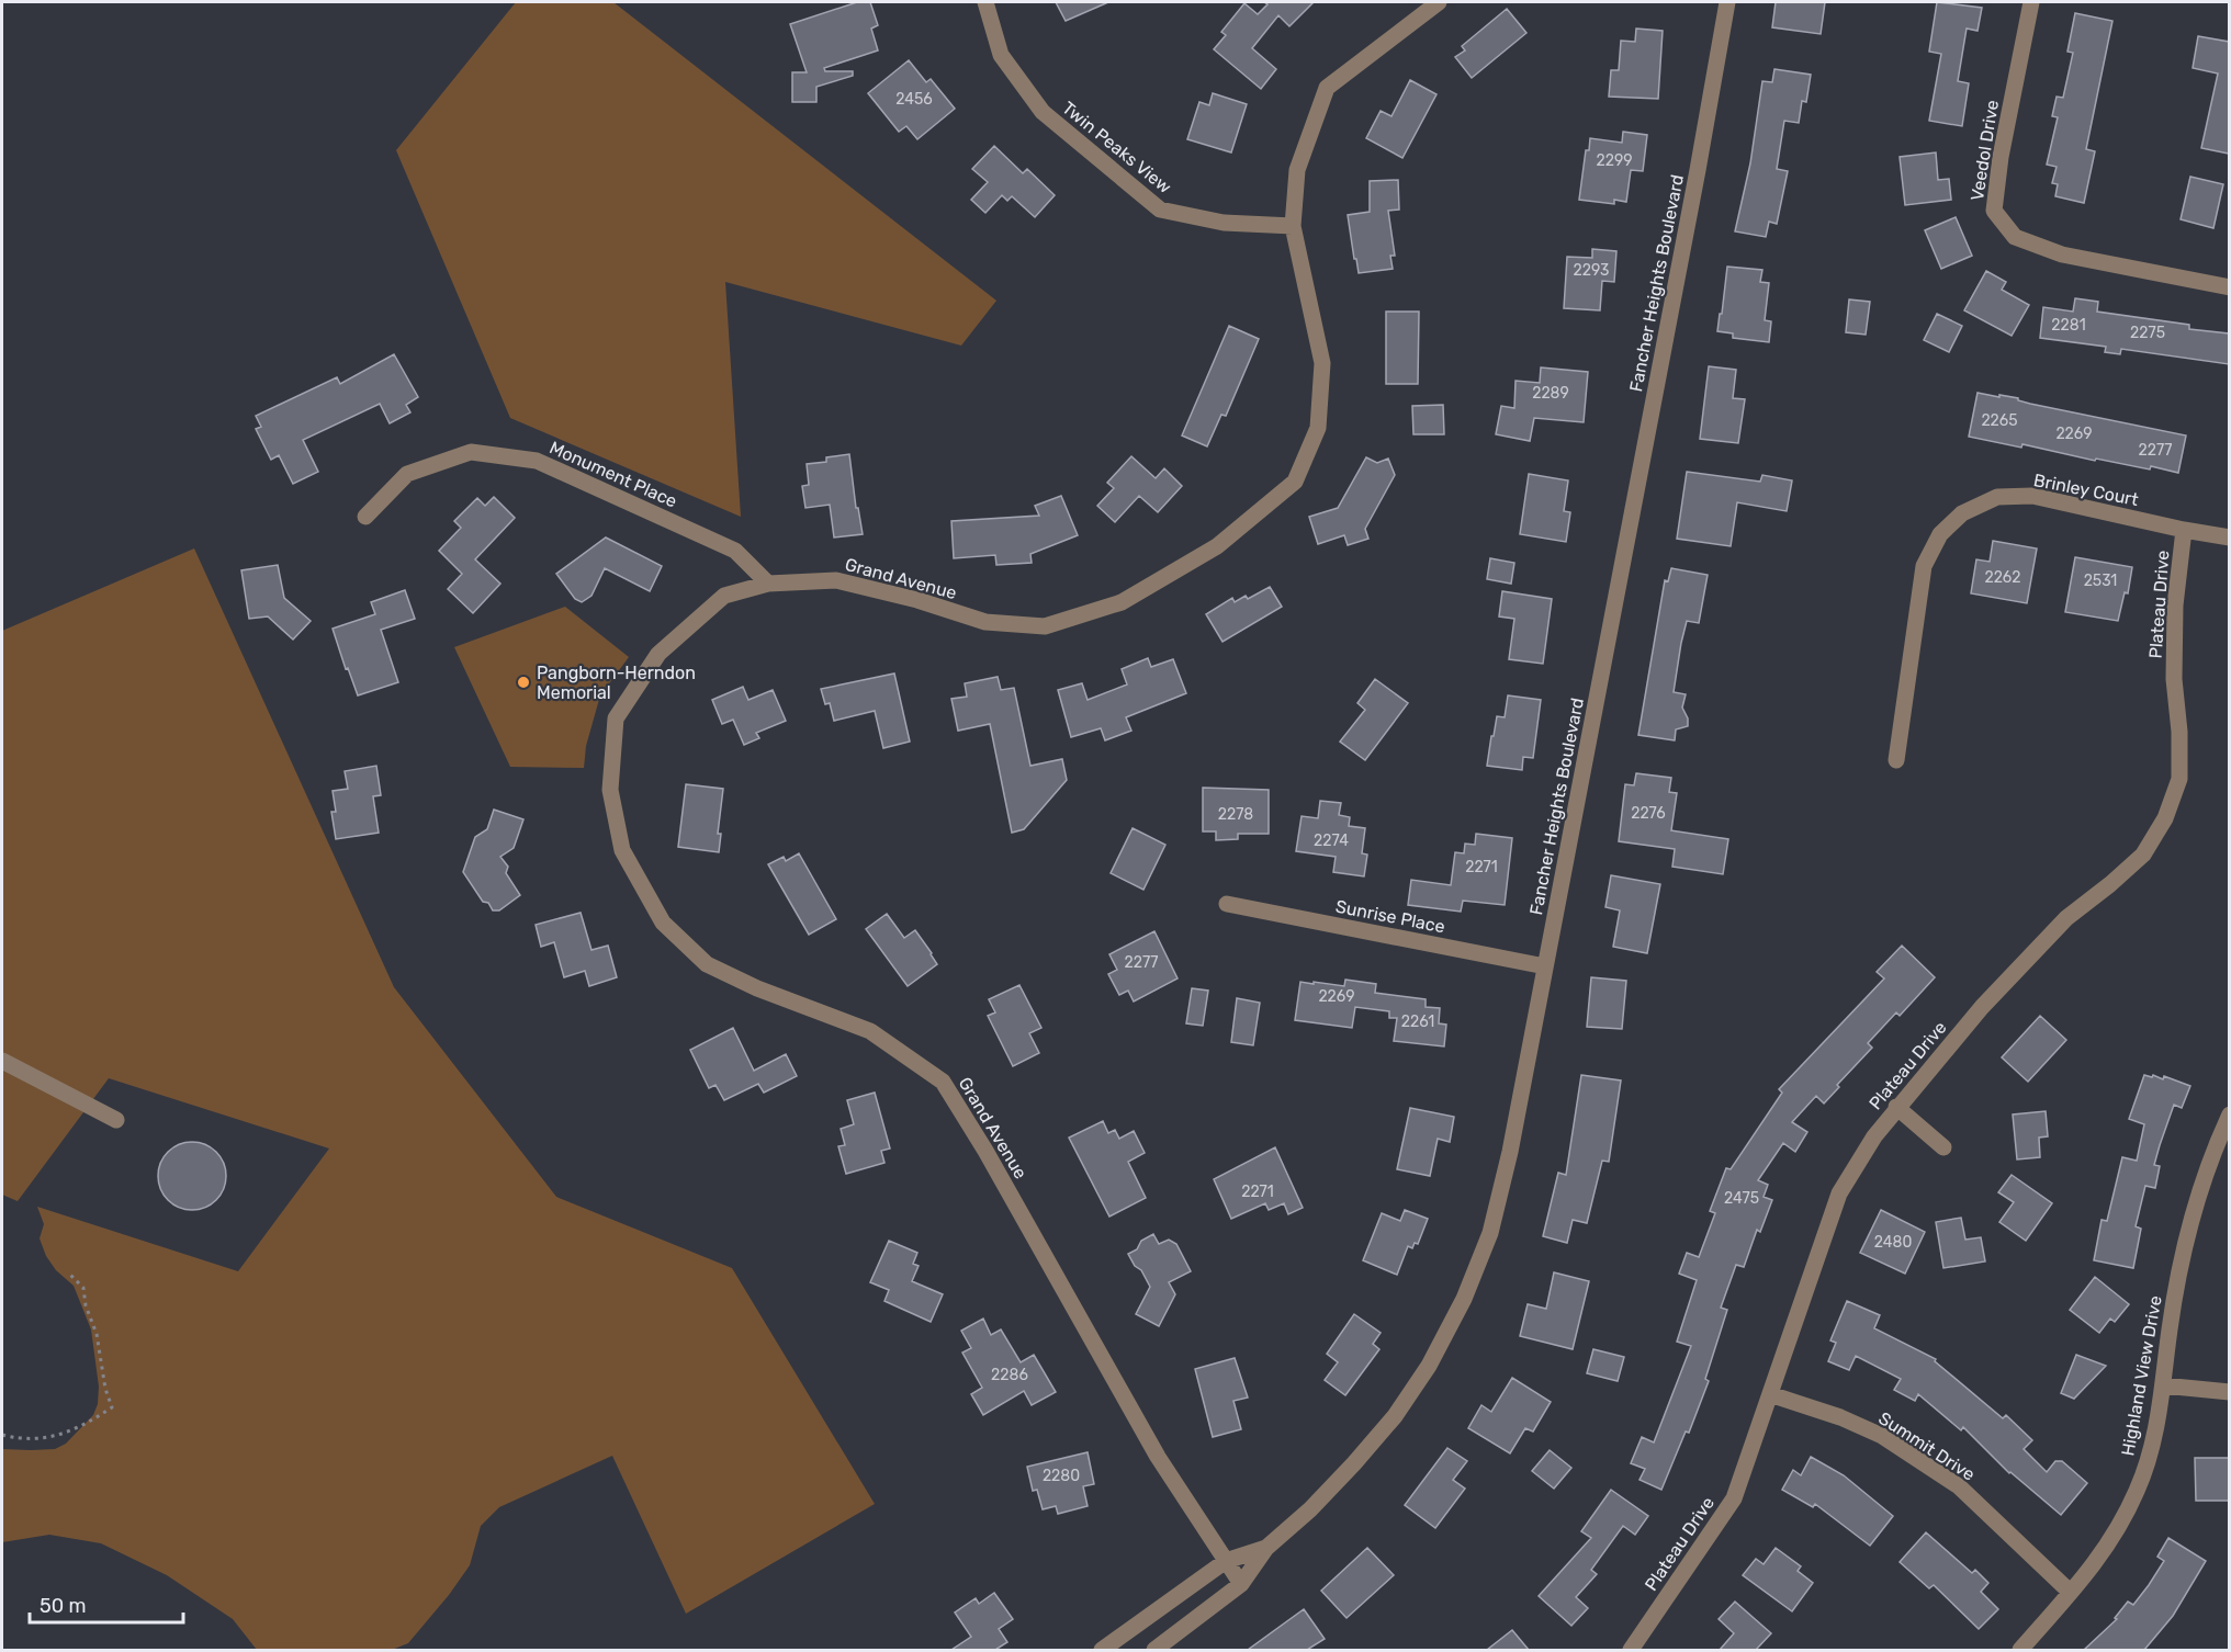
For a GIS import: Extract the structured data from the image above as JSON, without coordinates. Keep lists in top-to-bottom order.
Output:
{
  "streets": {
    "street": [
      "Twin Peaks View",
      "Veedol Drive",
      "Fancher Heights Boulevard",
      "Monument Place",
      "Brinley Court",
      "Grand Avenue",
      "Plateau Drive",
      "Sunrise Place",
      "Highland View Drive",
      "Summit Drive"
    ]
  },
  "crossings": [
    ["Twin Peaks View", "Grand Avenue"],
    ["Fancher Heights Boulevard", "Grand Avenue"],
    ["Fancher Heights Boulevard", "Sunrise Place"],
    ["Monument Place", "Grand Avenue"],
    ["Brinley Court", "Plateau Drive"],
    ["Plateau Drive", "Summit Drive"],
    ["Highland View Drive", "Summit Drive"]
  ],
  "places": ["Pangborn-Herndon Memorial"],
  "house_numbers": [
    "2456",
    "2299",
    "2293",
    "2281",
    "2275",
    "2289",
    "2265",
    "2269",
    "2277",
    "2262",
    "2531",
    "2276",
    "2278",
    "2274",
    "2271",
    "2277",
    "2269",
    "2261",
    "2271",
    "2475",
    "2480",
    "2286",
    "2280"
  ],
  "scale_bar": "50 m"
}
